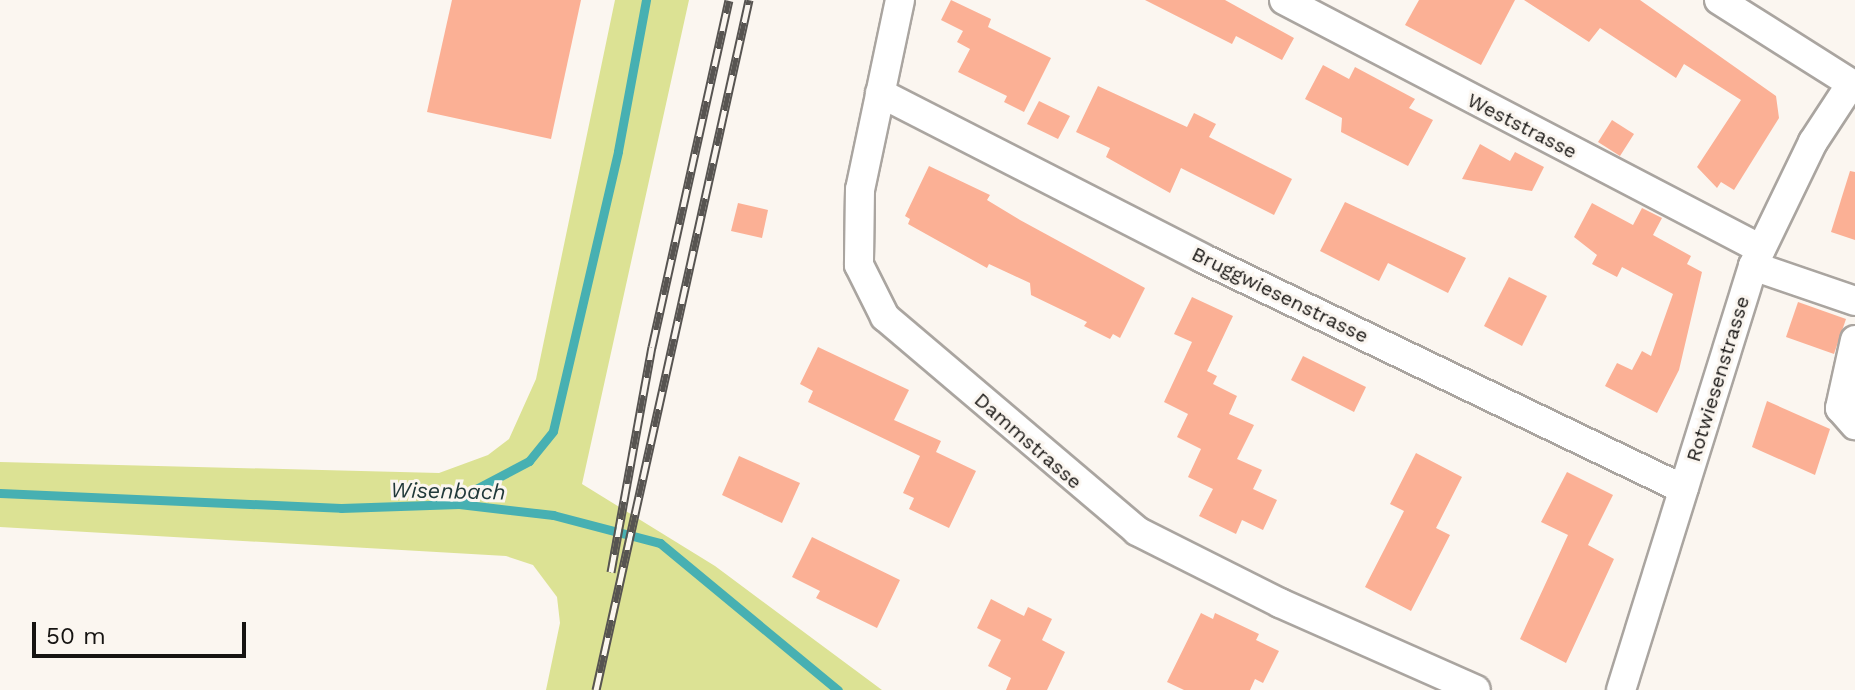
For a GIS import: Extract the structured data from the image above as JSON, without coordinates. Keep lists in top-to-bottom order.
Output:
{
  "streets": {
    "street": [
      "Weststrasse",
      "Bruggwiesenstrasse",
      "Rotwiesenstrasse",
      "Dammstrasse"
    ]
  },
  "crossings": [
    ["Weststrasse", "Rotwiesenstrasse"],
    ["Bruggwiesenstrasse", "Rotwiesenstrasse"],
    ["Bruggwiesenstrasse", "Dammstrasse"]
  ],
  "water": ["Wisenbach"],
  "scale_bar": "50 m"
}
